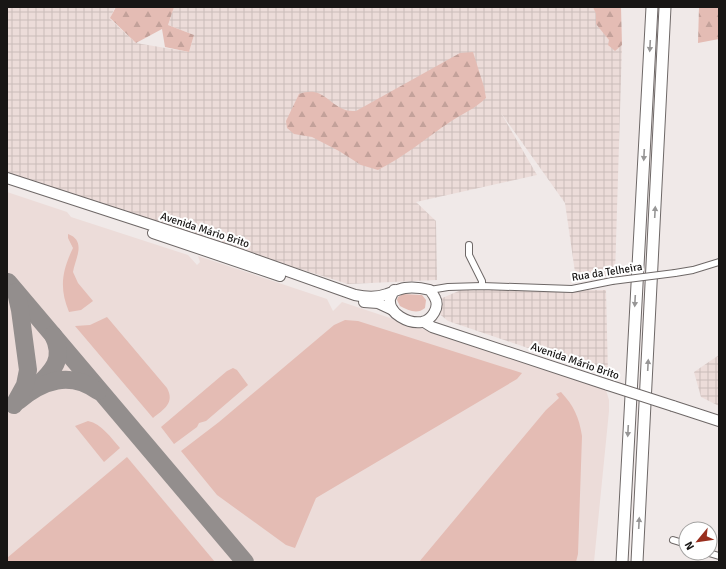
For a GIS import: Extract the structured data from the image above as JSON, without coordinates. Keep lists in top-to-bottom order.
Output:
{
  "streets": {
    "main road": ["Avenida Mário Brito"],
    "street": ["Rua da Telheira"]
  },
  "crossings": [
    ["Avenida Mário Brito", "Rua da Telheira"]
  ],
  "north": "bottom left"
}
